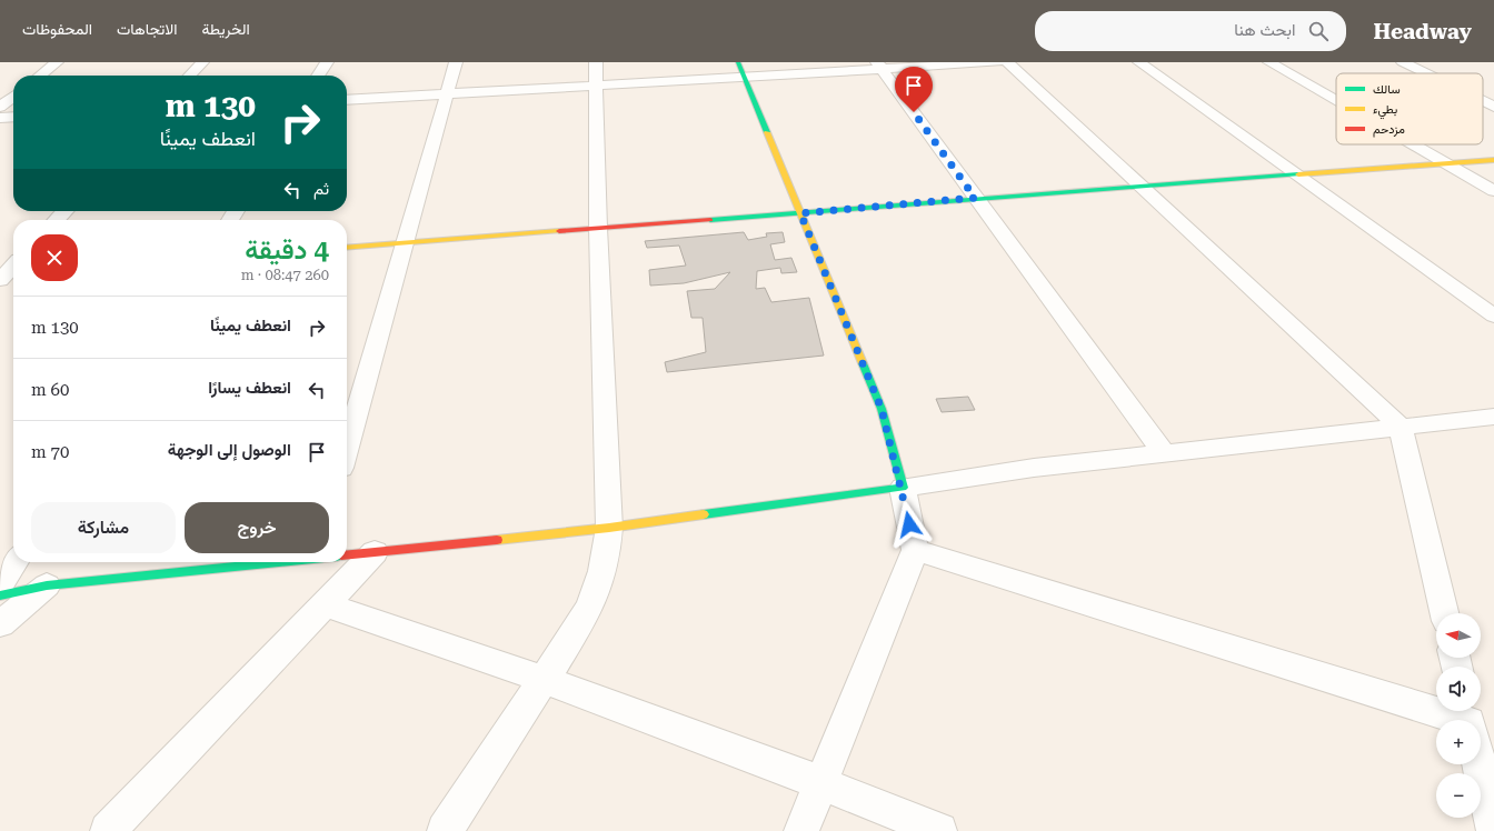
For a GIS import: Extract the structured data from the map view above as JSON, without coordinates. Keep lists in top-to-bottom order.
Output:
{
  "legend": ["سالك", "بطيء", "مزدحم"],
  "north": "left",
  "page": {
    "header": "Headway",
    "search": "ابحث هنا",
    "nav": ["الخريطة", "الاتجاهات", "المحفوظات"],
    "turn": ["130 m", "انعطف يمينًا"],
    "then": "ثم",
    "heading": ["4 دقيقة", "260 m · 08:47"],
    "list": [
      {
        "name": "انعطف يمينًا",
        "value": "130 m"
      },
      {
        "name": "انعطف يسارًا",
        "value": "60 m"
      },
      {
        "name": "الوصول إلى الوجهة",
        "value": "70 m"
      }
    ],
    "buttons": ["خروج", "مشاركة"],
    "map_buttons": ["+", "−"]
  }
}
